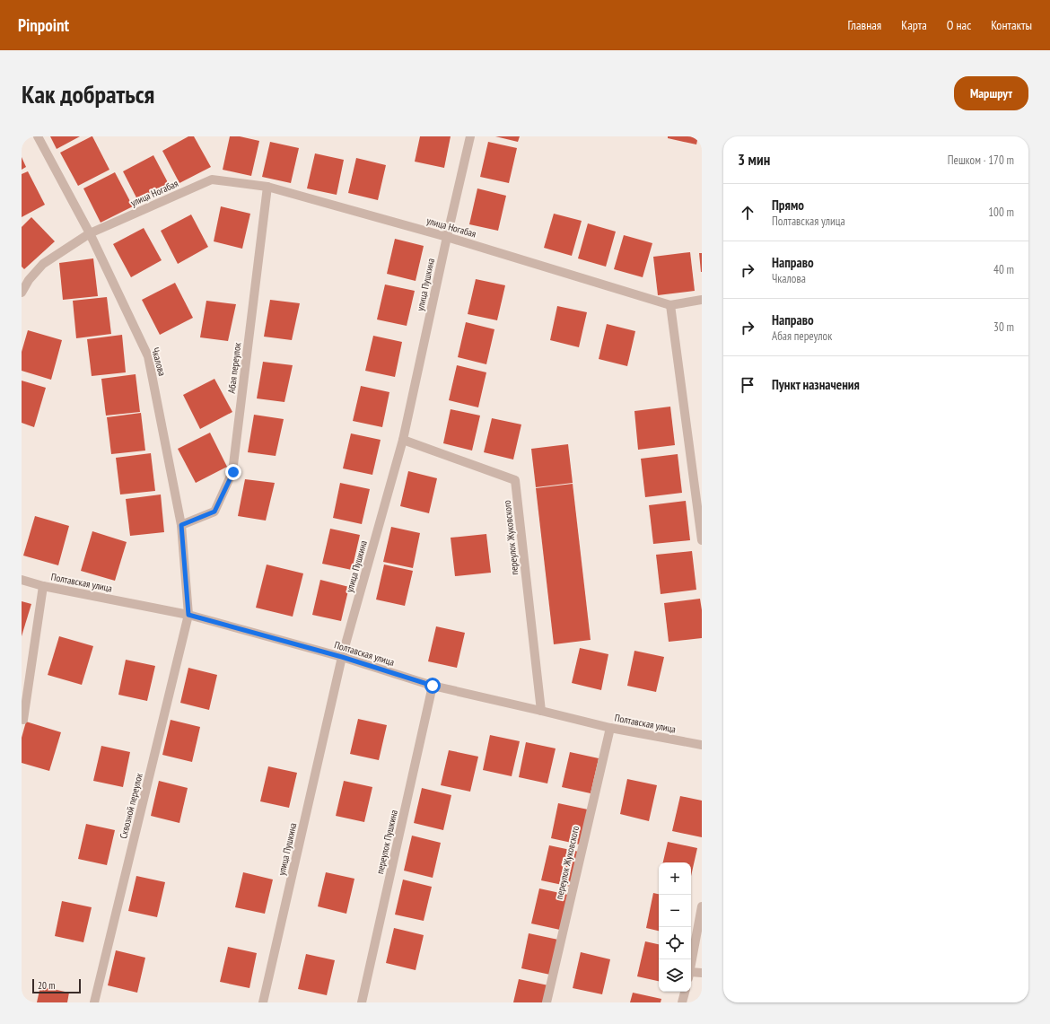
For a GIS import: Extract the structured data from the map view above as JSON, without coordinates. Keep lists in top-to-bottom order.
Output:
{
  "streets": {
    "street": [
      "улица Ногабая",
      "улица Пушкина",
      "Чкалова",
      "Абая переулок",
      "переулок Жуковского",
      "Полтавская улица",
      "Сквозной переулок",
      "переулок Пушкина"
    ]
  },
  "crossings": [
    ["улица Ногабая", "улица Пушкина"],
    ["улица Ногабая", "Чкалова"],
    ["улица Ногабая", "Абая переулок"],
    ["улица Пушкина", "переулок Жуковского"],
    ["улица Пушкина", "Полтавская улица"],
    ["Чкалова", "Абая переулок"],
    ["Чкалова", "Полтавская улица"],
    ["Чкалова", "Сквозной переулок"],
    ["переулок Жуковского", "Полтавская улица"],
    ["Полтавская улица", "Сквозной переулок"],
    ["Полтавская улица", "переулок Пушкина"]
  ],
  "scale_bar": "20 m",
  "page": {
    "header": "Pinpoint",
    "nav": [
      "Главная",
      "Карта",
      "О нас",
      "Контакты"
    ],
    "buttons": "Маршрут",
    "title": "Как добраться",
    "heading": ["3 мин", "Пешком · 170 m"],
    "list": [
      ["Прямо", "Полтавская улица", "100 m"],
      ["Направо", "Чкалова", "40 m"],
      ["Направо", "Абая переулок", "30 m"],
      "Пункт назначения"
    ],
    "map_buttons": ["+", "−"],
    "scale": "20 m"
  }
}
